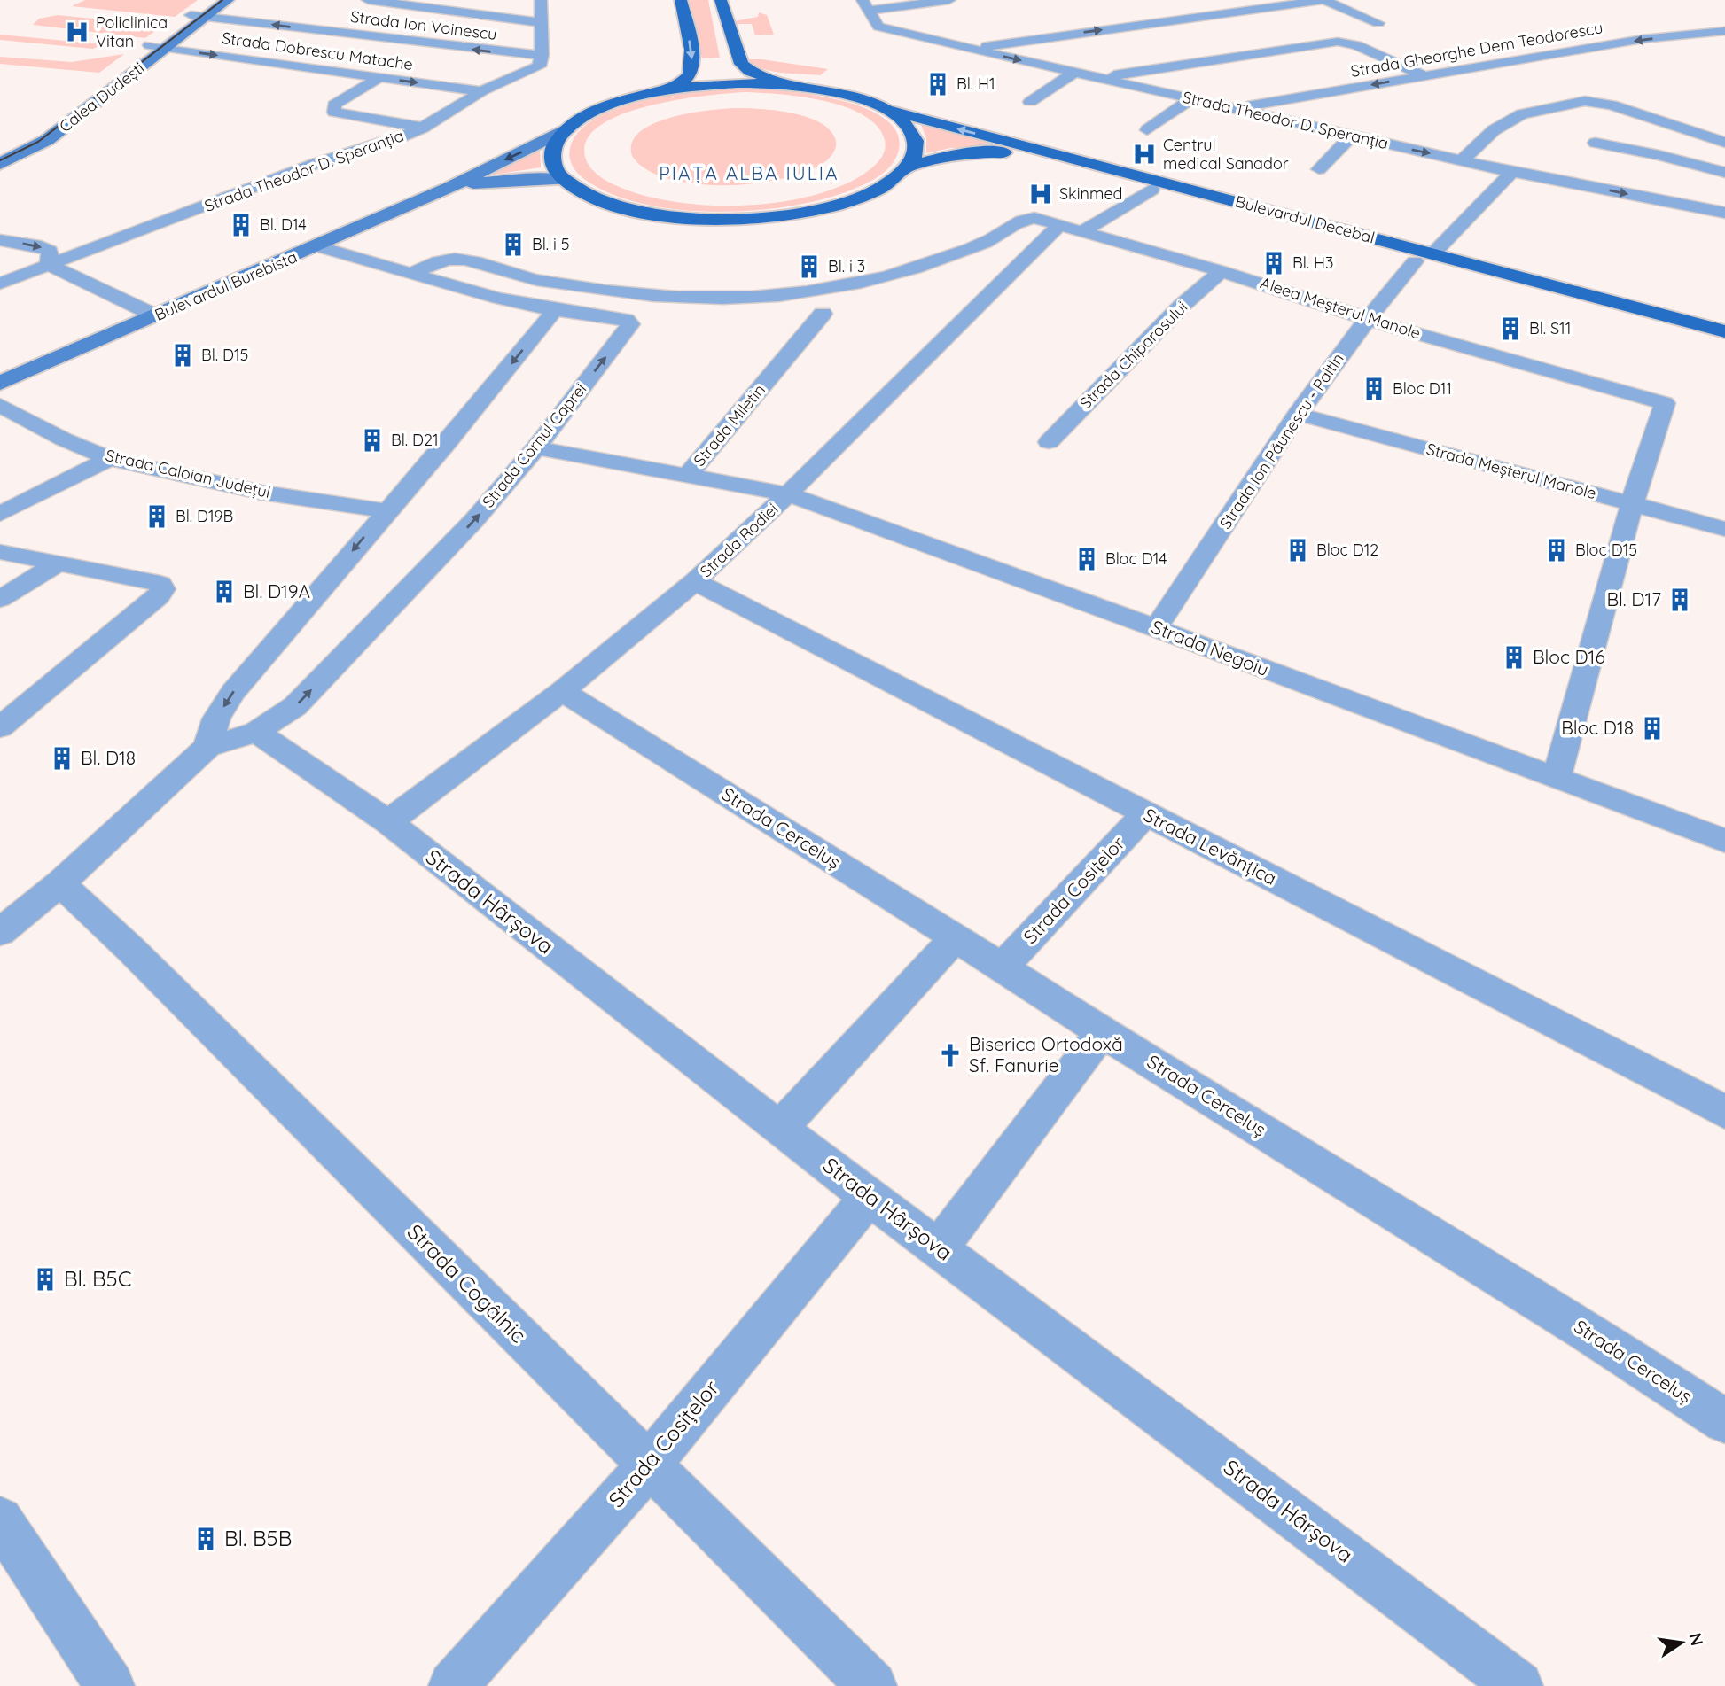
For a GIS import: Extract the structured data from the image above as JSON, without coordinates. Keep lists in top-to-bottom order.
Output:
{
  "streets": {
    "main road": ["Calea Dudești", "Bulevardul Decebal", "Bulevardul Burebista"],
    "street": [
      "Strada Ion Voinescu",
      "Strada Gheorghe Dem Teodorescu",
      "Strada Dobrescu Matache",
      "Strada Theodor D. Speranția",
      "Aleea Meșterul Manole",
      "Strada Chiparosului",
      "Strada Miletin",
      "Strada Ion Păunescu - Paltin",
      "Strada Cornul Caprei",
      "Strada Meșterul Manole",
      "Strada Caloian Județul",
      "Strada Rodiei",
      "Strada Negoiu",
      "Strada Cerceluș",
      "Strada Levănțica",
      "Strada Cosițelor",
      "Strada Hârșova",
      "Strada Cogâlnic"
    ]
  },
  "crossings": [
    ["Strada Ion Voinescu", "Calea Dudești"],
    ["Strada Ion Voinescu", "Strada Theodor D. Speranția"],
    ["Strada Gheorghe Dem Teodorescu", "Strada Theodor D. Speranția"],
    ["Strada Dobrescu Matache", "Calea Dudești"],
    ["Strada Dobrescu Matache", "Strada Theodor D. Speranția"],
    ["Strada Theodor D. Speranția", "Strada Ion Păunescu - Paltin"],
    ["Bulevardul Decebal", "Strada Ion Păunescu - Paltin"],
    ["Aleea Meșterul Manole", "Strada Chiparosului"],
    ["Aleea Meșterul Manole", "Strada Ion Păunescu - Paltin"],
    ["Aleea Meșterul Manole", "Strada Meșterul Manole"],
    ["Aleea Meșterul Manole", "Strada Rodiei"],
    ["Aleea Meșterul Manole", "Strada Negoiu"],
    ["Strada Miletin", "Strada Cornul Caprei"],
    ["Strada Miletin", "Strada Negoiu"],
    ["Strada Ion Păunescu - Paltin", "Strada Meșterul Manole"],
    ["Strada Ion Păunescu - Paltin", "Strada Negoiu"],
    ["Strada Cornul Caprei", "Strada Hârșova"],
    ["Strada Rodiei", "Strada Negoiu"],
    ["Strada Rodiei", "Strada Cerceluș"],
    ["Strada Rodiei", "Strada Levănțica"],
    ["Strada Rodiei", "Strada Hârșova"],
    ["Strada Cerceluș", "Strada Cosițelor"],
    ["Strada Levănțica", "Strada Cosițelor"],
    ["Strada Cosițelor", "Strada Hârșova"],
    ["Strada Cosițelor", "Strada Cogâlnic"]
  ],
  "districts": ["PIAȚA ALBA IULIA"],
  "places": {
    "hospital": ["Policlinica Vitan", "Centrul medical Sanador", "Skinmed"],
    "building": [
      "Bl. H1",
      "Bl. D14",
      "Bl. i 5",
      "Bl. H3",
      "Bl. i 3",
      "Bl. S11",
      "Bl. D15",
      "Bloc D11",
      "Bl. D21",
      "Bl. D19B",
      "Bloc D12",
      "Bloc D15",
      "Bloc D14",
      "Bl. D19A",
      "Bl. D17",
      "Bloc D16",
      "Bloc D18",
      "Bl. D18",
      "Bl. B5C",
      "Bl. B5B"
    ],
    "church": ["Biserica Ortodoxă Sf. Fanurie"]
  },
  "north": "right"
}
